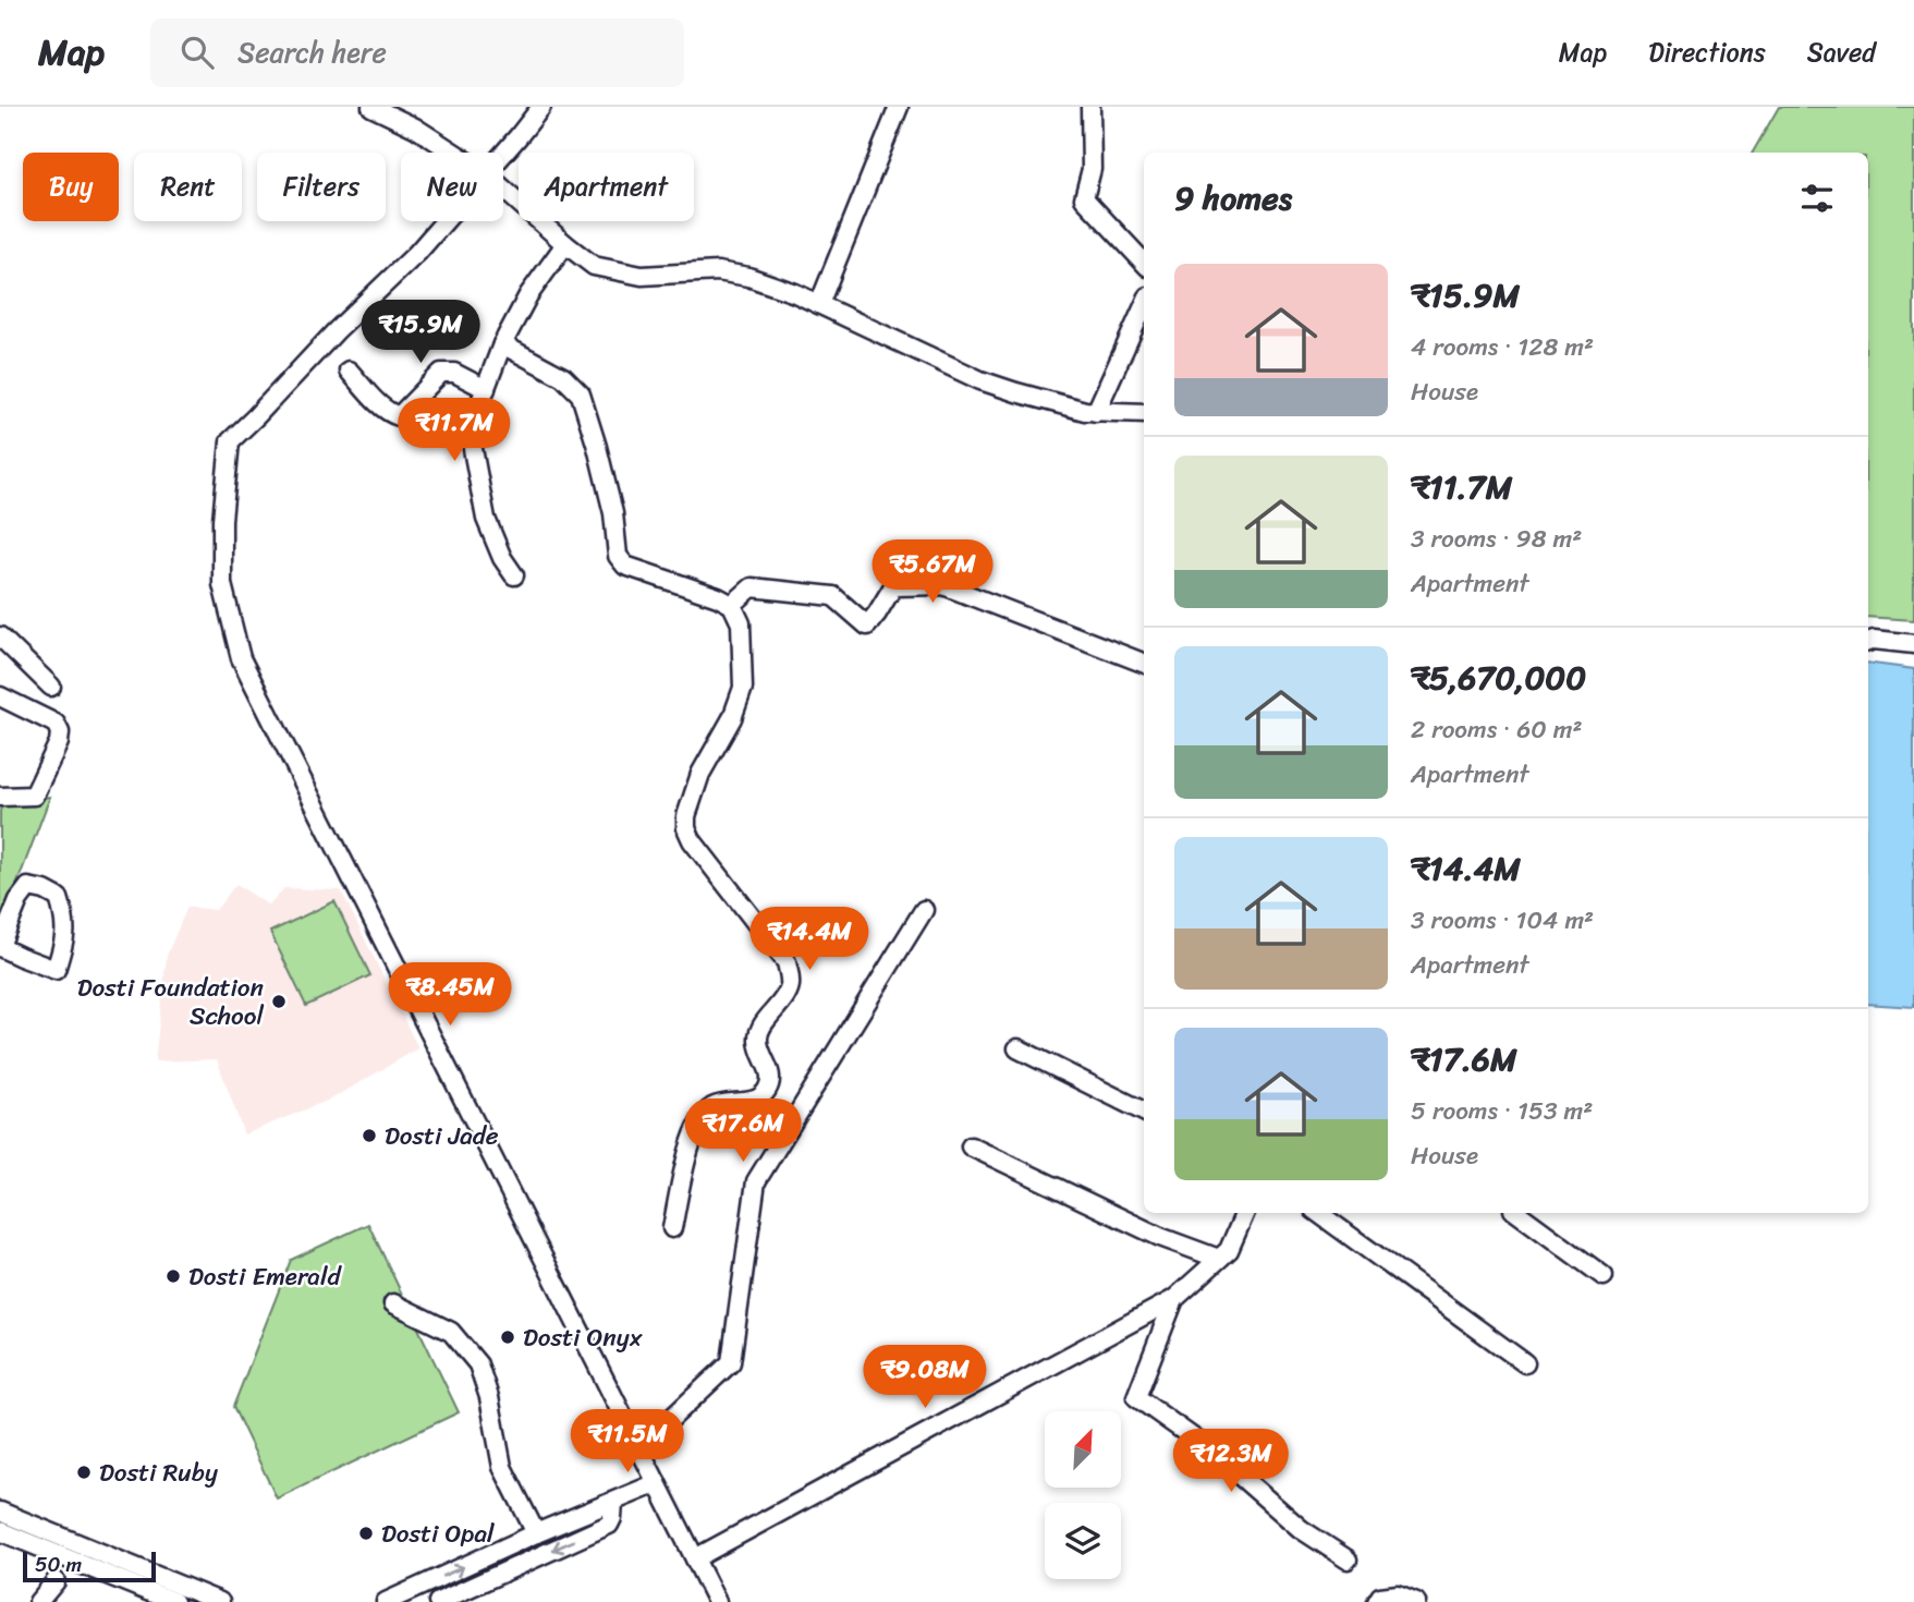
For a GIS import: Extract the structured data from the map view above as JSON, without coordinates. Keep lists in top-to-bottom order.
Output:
{
  "places": [
    "Dosti Foundation School",
    "Dosti Jade",
    "Dosti Emerald",
    "Dosti Onyx",
    "Dosti Ruby",
    "Dosti Opal"
  ],
  "scale_bar": "50 m",
  "north": "top right",
  "page": {
    "header": "Map",
    "search": "Search here",
    "nav": ["Map", "Directions", "Saved"],
    "chip": [
      "Buy",
      "Rent",
      "Filters",
      "New",
      "Apartment"
    ],
    "heading": "9 homes",
    "list": [
      {
        "name": "₹15.9M",
        "note": "4 rooms · 128 m² · House"
      },
      {
        "name": "₹11.7M",
        "note": "3 rooms · 98 m² · Apartment"
      },
      {
        "name": "₹5,670,000",
        "note": "2 rooms · 60 m² · Apartment"
      },
      {
        "name": "₹14.4M",
        "note": "3 rooms · 104 m² · Apartment"
      },
      {
        "name": "₹17.6M",
        "note": "5 rooms · 153 m² · House"
      }
    ],
    "price": [
      "₹15.9M",
      "₹11.7M",
      "₹5.67M",
      "₹14.4M",
      "₹8.45M",
      "₹17.6M",
      "₹9.08M",
      "₹11.5M",
      "₹12.3M"
    ],
    "scale": "50 m"
  }
}
